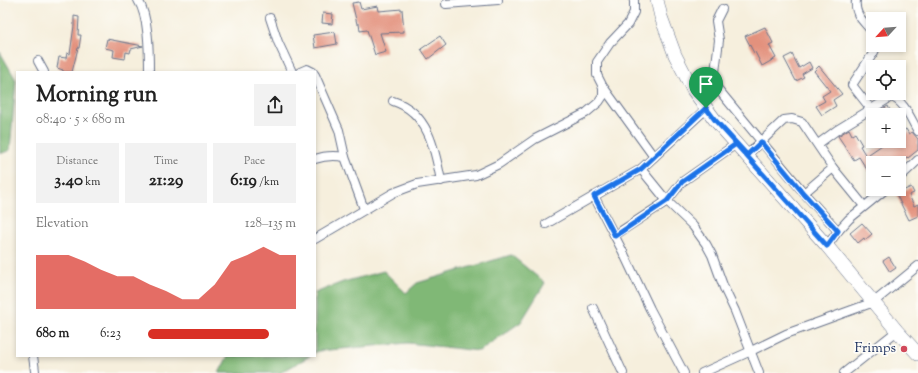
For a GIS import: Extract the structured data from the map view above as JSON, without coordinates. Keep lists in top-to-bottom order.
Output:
{
  "places": ["Frimps"],
  "north": "bottom left",
  "page": {
    "map_buttons": ["+", "−"],
    "heading": ["Morning run", "08:40 · 5 × 680 m"],
    "stats": [
      ["Distance", "3.40 km"],
      ["Time", "21:29"],
      ["Pace", "6:19 /km"]
    ],
    "chart": ["Elevation", "128–135 m"],
    "list": [
      {
        "name": "680 m",
        "note": "6:23"
      }
    ]
  }
}
